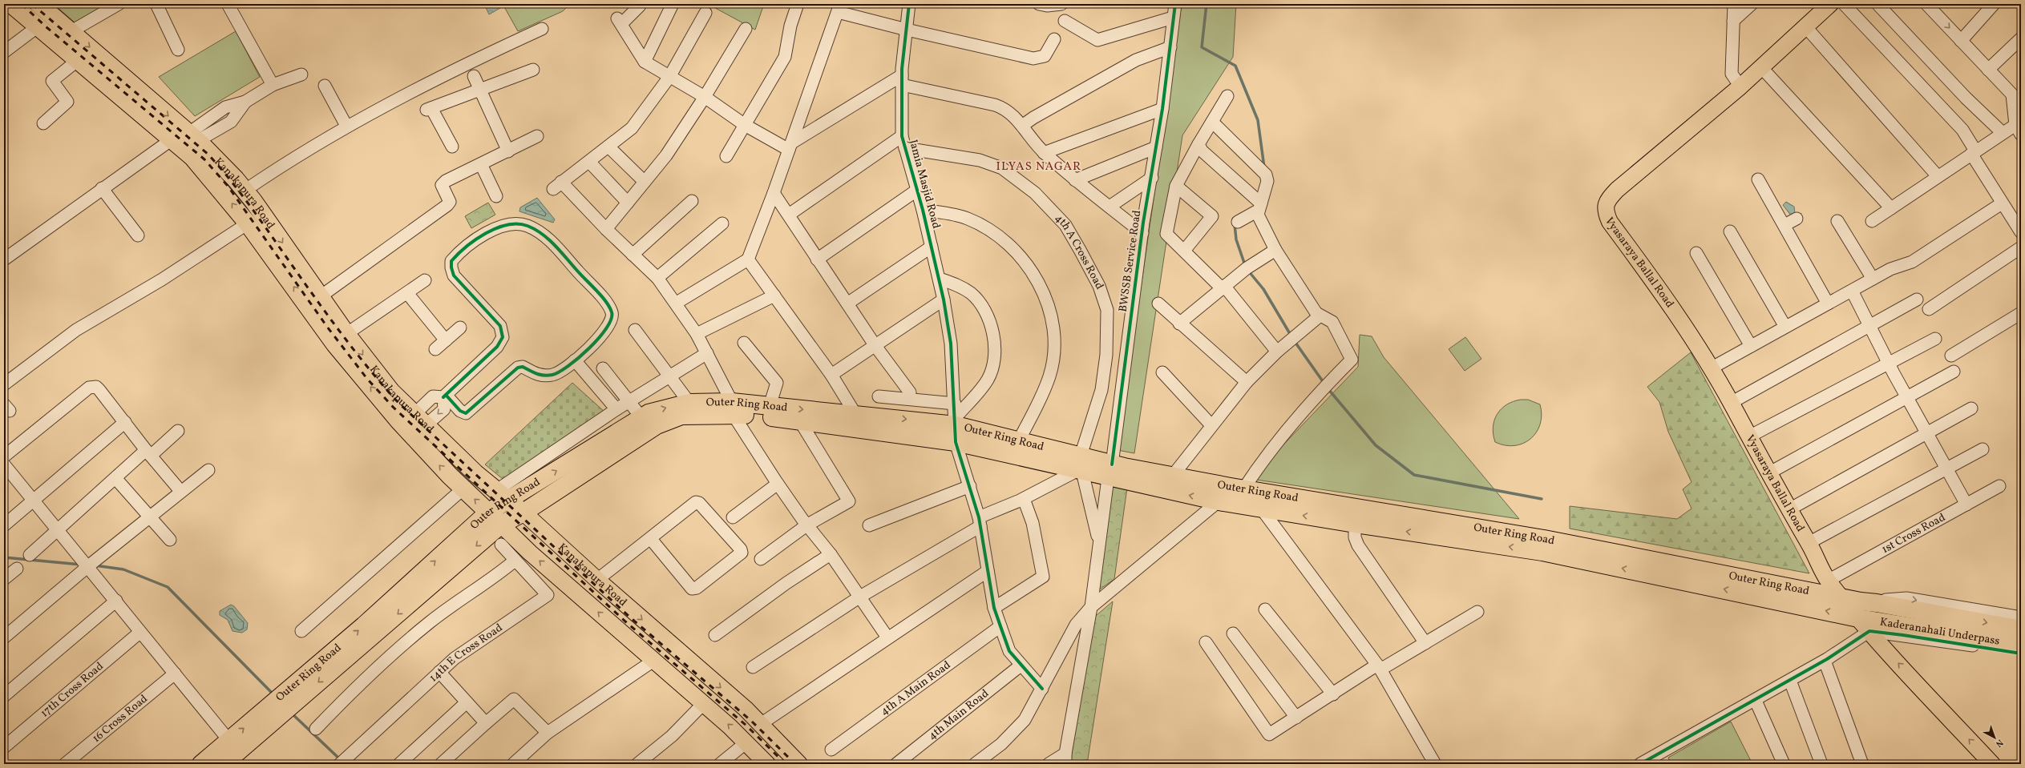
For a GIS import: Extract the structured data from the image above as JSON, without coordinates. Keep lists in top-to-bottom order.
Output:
{
  "streets": {
    "highway": ["Kanakapura Road", "Outer Ring Road", "Kaderanahali Underpass"],
    "main road": ["Vyasaraya Ballal Road"],
    "street": [
      "Jamia Masjid Road",
      "4th A Cross Road",
      "BWSSB Service Road",
      "1st Cross Road",
      "14th E Cross Road",
      "4th A Main Road",
      "17th Cross Road",
      "4th Main Road",
      "16 Cross Road"
    ]
  },
  "crossings": [
    ["Jamia Masjid Road", "4th A Cross Road"],
    ["Jamia Masjid Road", "Outer Ring Road"],
    ["Jamia Masjid Road", "4th A Main Road"],
    ["Jamia Masjid Road", "4th Main Road"],
    ["Kanakapura Road", "Outer Ring Road"],
    ["4th A Cross Road", "Outer Ring Road"],
    ["BWSSB Service Road", "Outer Ring Road"],
    ["Vyasaraya Ballal Road", "Outer Ring Road"],
    ["Vyasaraya Ballal Road", "1st Cross Road"],
    ["Outer Ring Road", "Kaderanahali Underpass"]
  ],
  "districts": ["ILYAS NAGAR"],
  "north": "bottom right"
}
